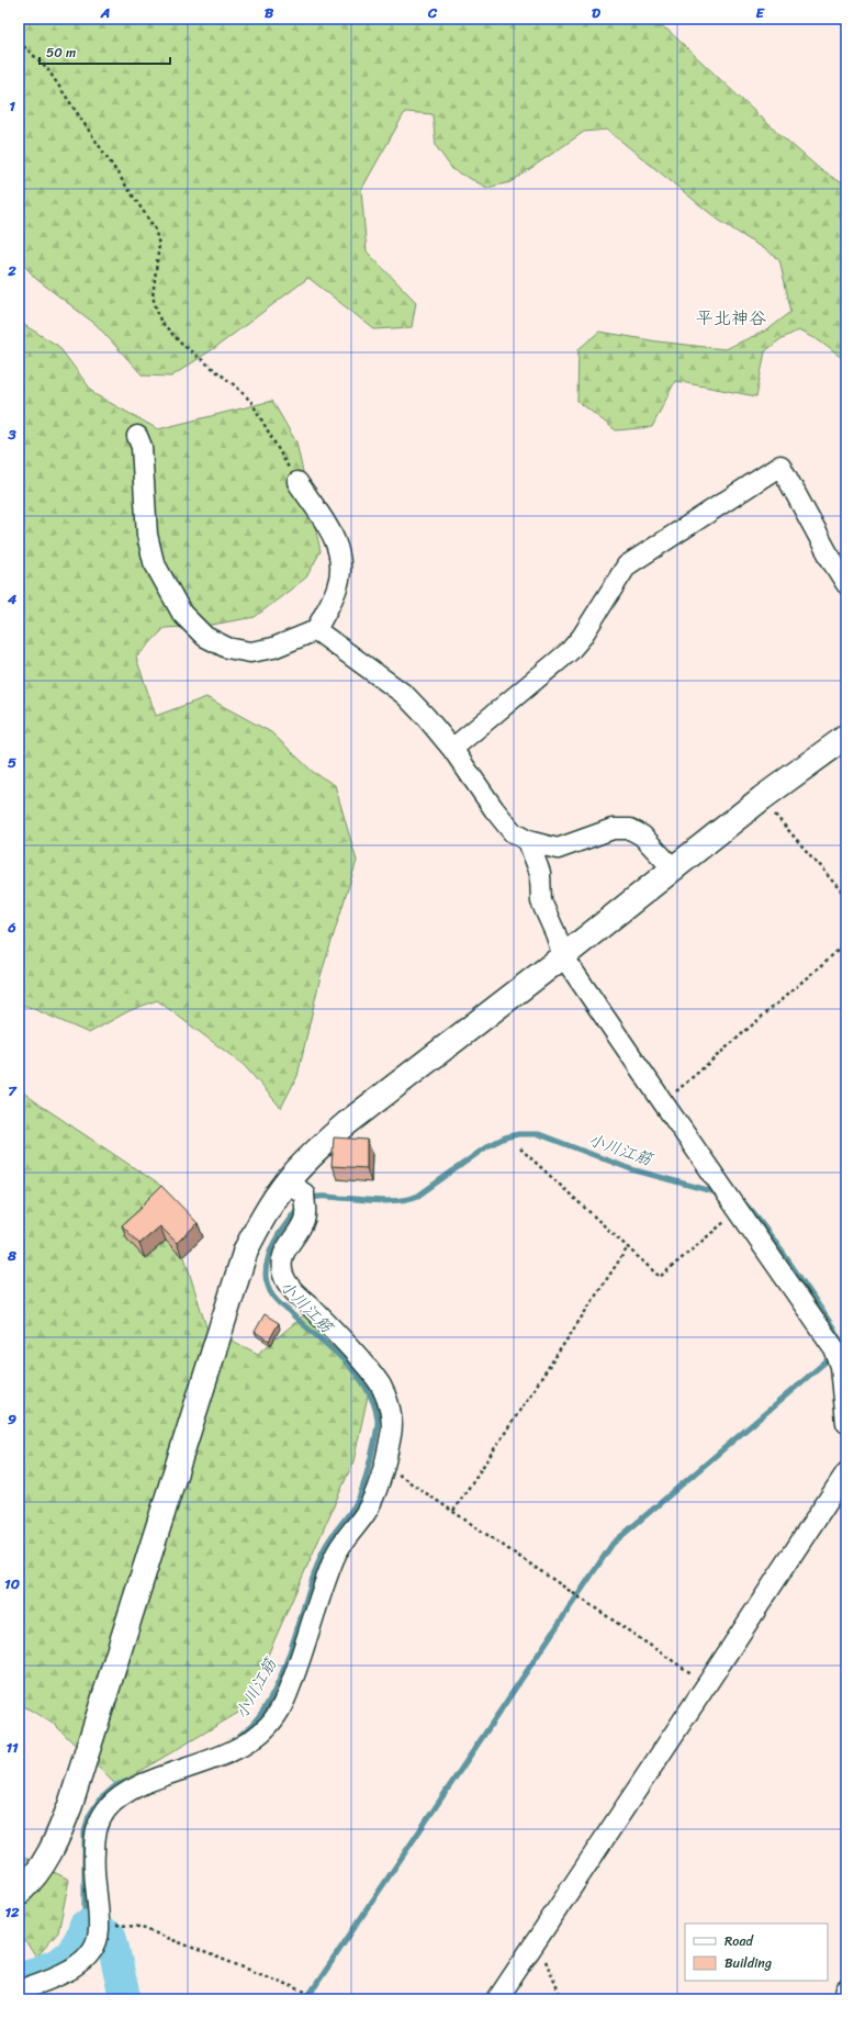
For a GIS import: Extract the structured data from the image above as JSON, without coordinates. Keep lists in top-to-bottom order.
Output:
{
  "districts": ["平北神谷"],
  "water": ["小川江筋"],
  "legend": ["Road", "Building"],
  "scale_bar": "50 m",
  "grid": {
    "columns": [
      "A",
      "B",
      "C",
      "D",
      "E"
    ],
    "rows": [
      "1",
      "2",
      "3",
      "4",
      "5",
      "6",
      "7",
      "8",
      "9",
      "10",
      "11",
      "12"
    ]
  }
}
